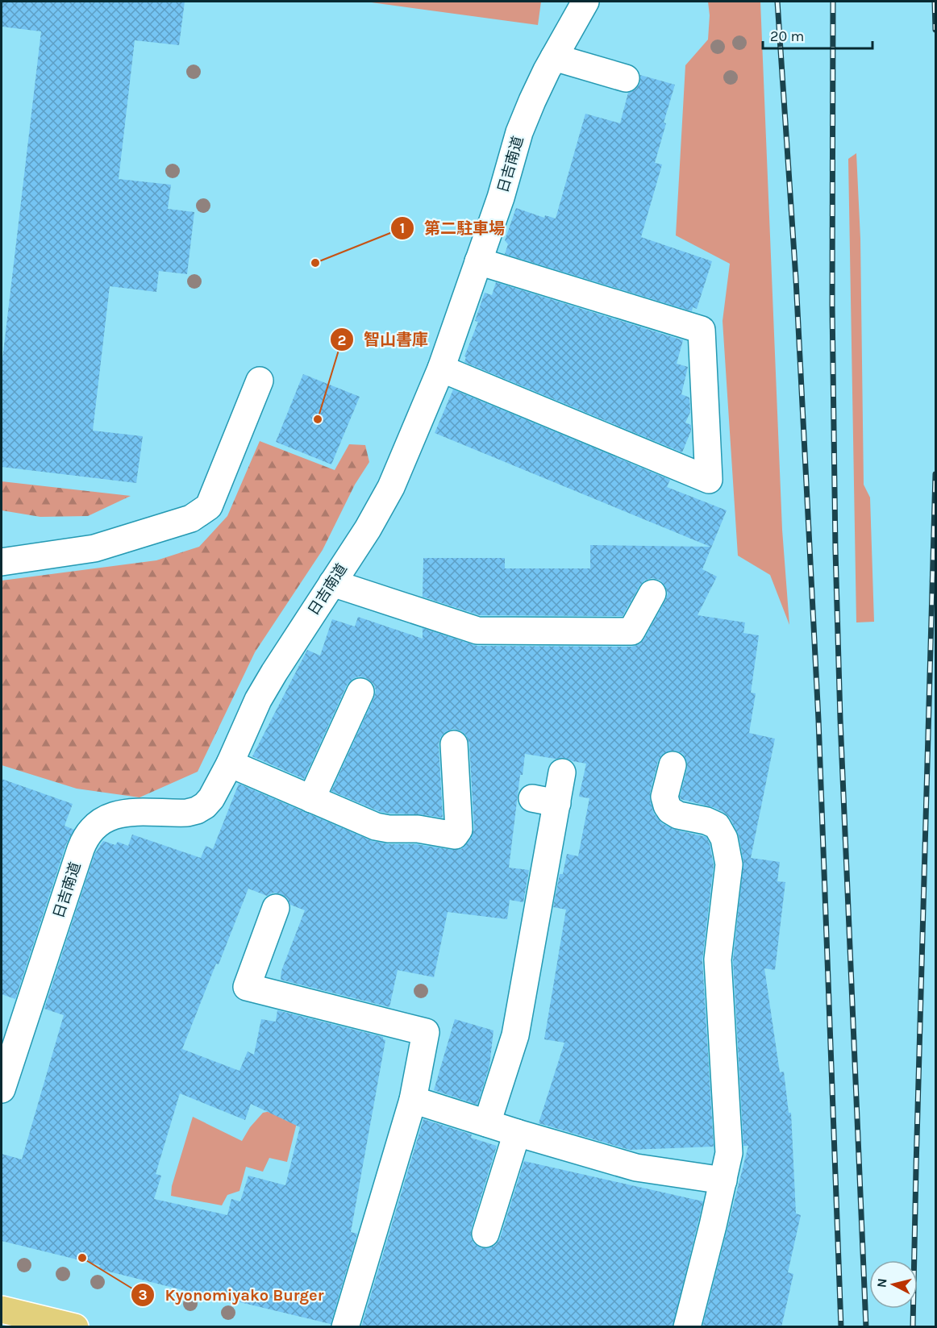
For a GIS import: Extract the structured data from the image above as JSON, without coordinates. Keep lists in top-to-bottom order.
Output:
{
  "streets": {
    "street": ["日吉南道"]
  },
  "places": ["第二駐車場", "智山書庫", "Kyonomiyako Burger"],
  "scale_bar": "20 m",
  "north": "left"
}
